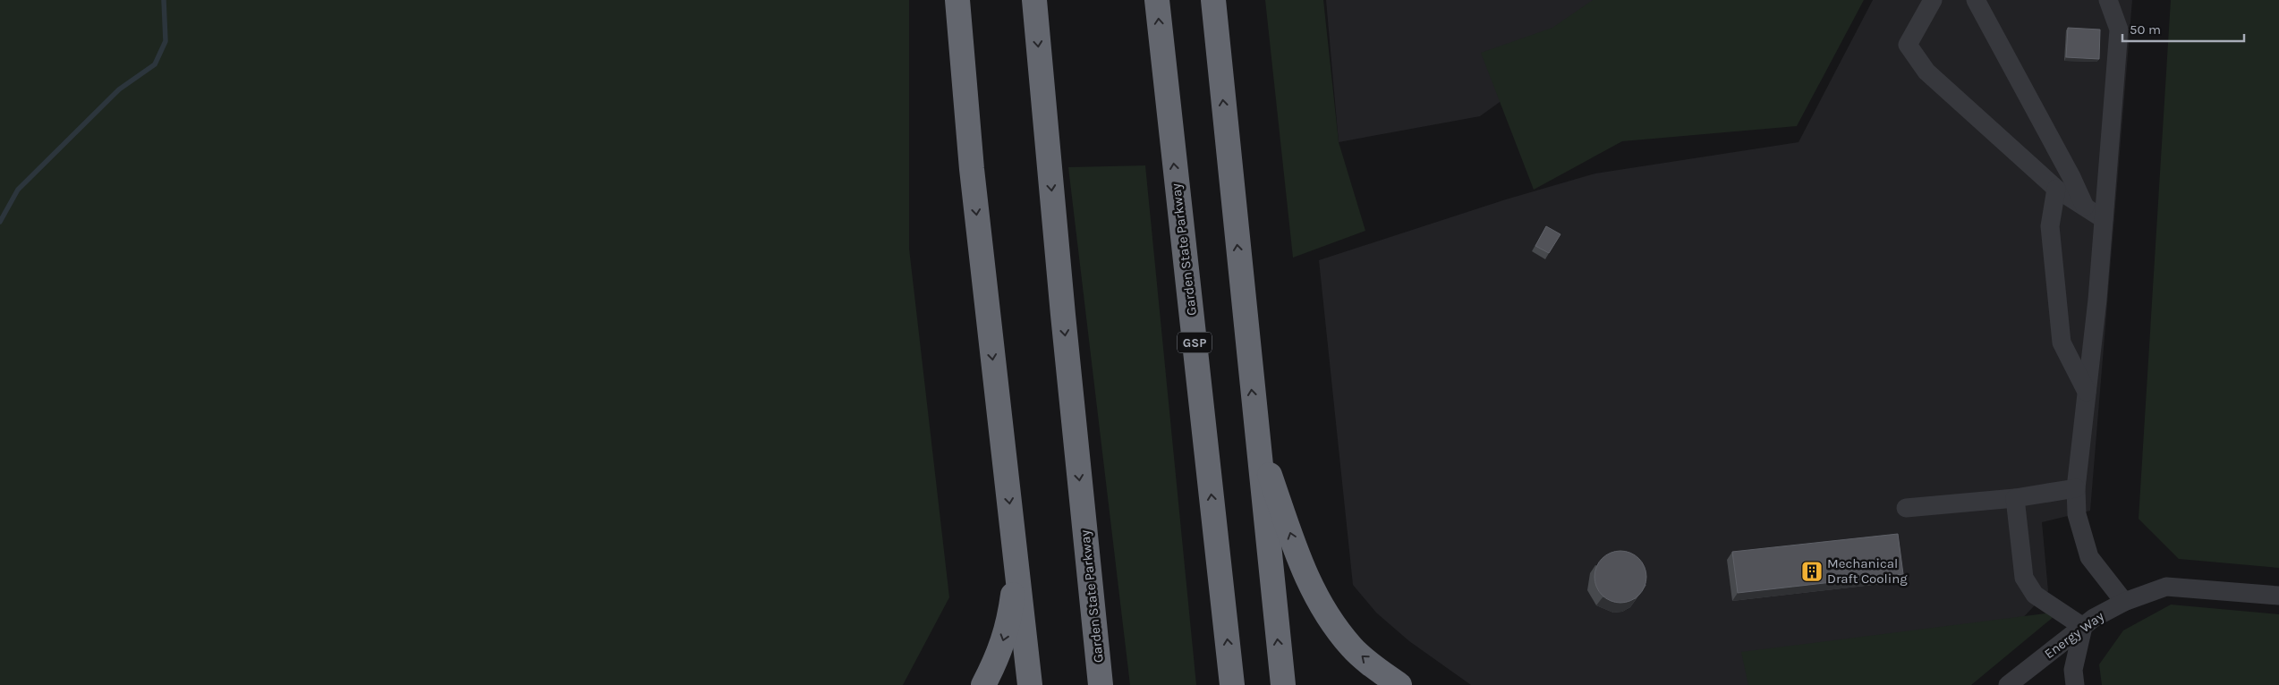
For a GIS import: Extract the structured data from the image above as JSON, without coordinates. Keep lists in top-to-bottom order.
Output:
{
  "streets": {
    "highway": ["Garden State Parkway", "GSP"],
    "street": ["Energy Way"]
  },
  "places": {
    "building": ["Mechanical Draft Cooling"]
  },
  "scale_bar": "50 m"
}
